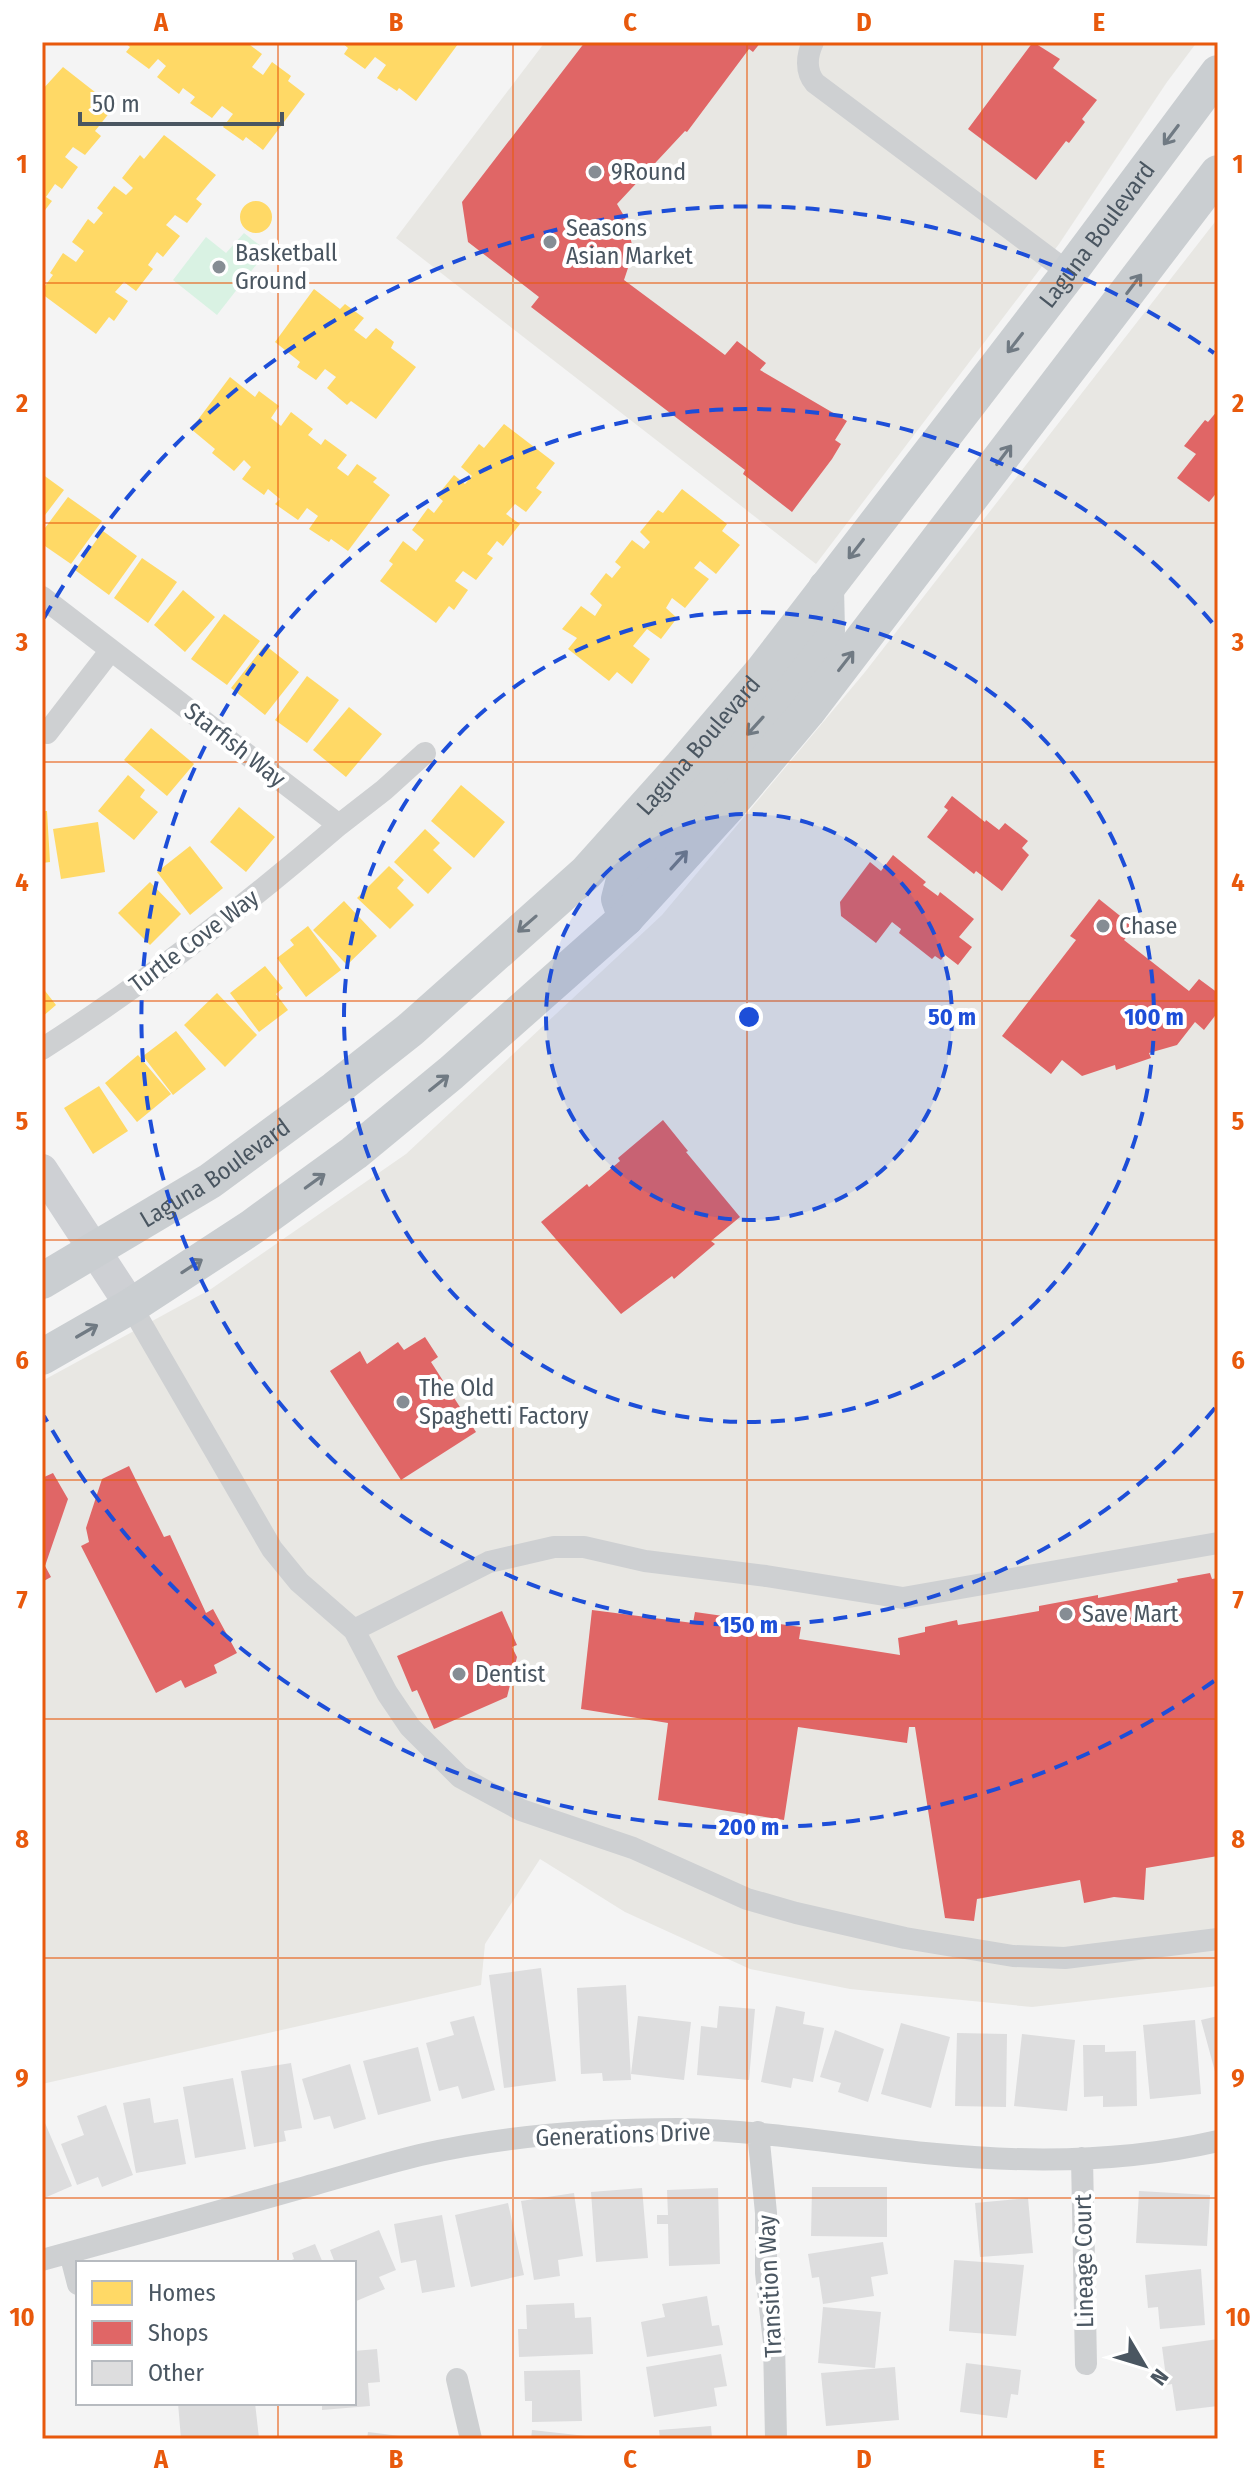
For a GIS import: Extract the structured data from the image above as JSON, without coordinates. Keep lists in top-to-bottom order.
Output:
{
  "streets": {
    "main road": ["Laguna Boulevard"],
    "street": [
      "Starfish Way",
      "Turtle Cove Way",
      "Generations Drive",
      "Lineage Court",
      "Transition Way"
    ]
  },
  "crossings": [
    ["Starfish Way", "Turtle Cove Way"],
    ["Generations Drive", "Lineage Court"],
    ["Generations Drive", "Transition Way"]
  ],
  "places": [
    "9Round",
    "Seasons Asian Market",
    "Basketball Ground",
    "Chase",
    "The Old Spaghetti Factory",
    "Save Mart",
    "Dentist"
  ],
  "legend": ["Homes", "Shops", "Other"],
  "scale_bar": "50 m",
  "north": "bottom right",
  "grid": {
    "columns": [
      "A",
      "B",
      "C",
      "D",
      "E"
    ],
    "rows": [
      "1",
      "2",
      "3",
      "4",
      "5",
      "6",
      "7",
      "8",
      "9",
      "10"
    ]
  },
  "rings": [
    "50 m",
    "100 m",
    "150 m",
    "200 m"
  ]
}
